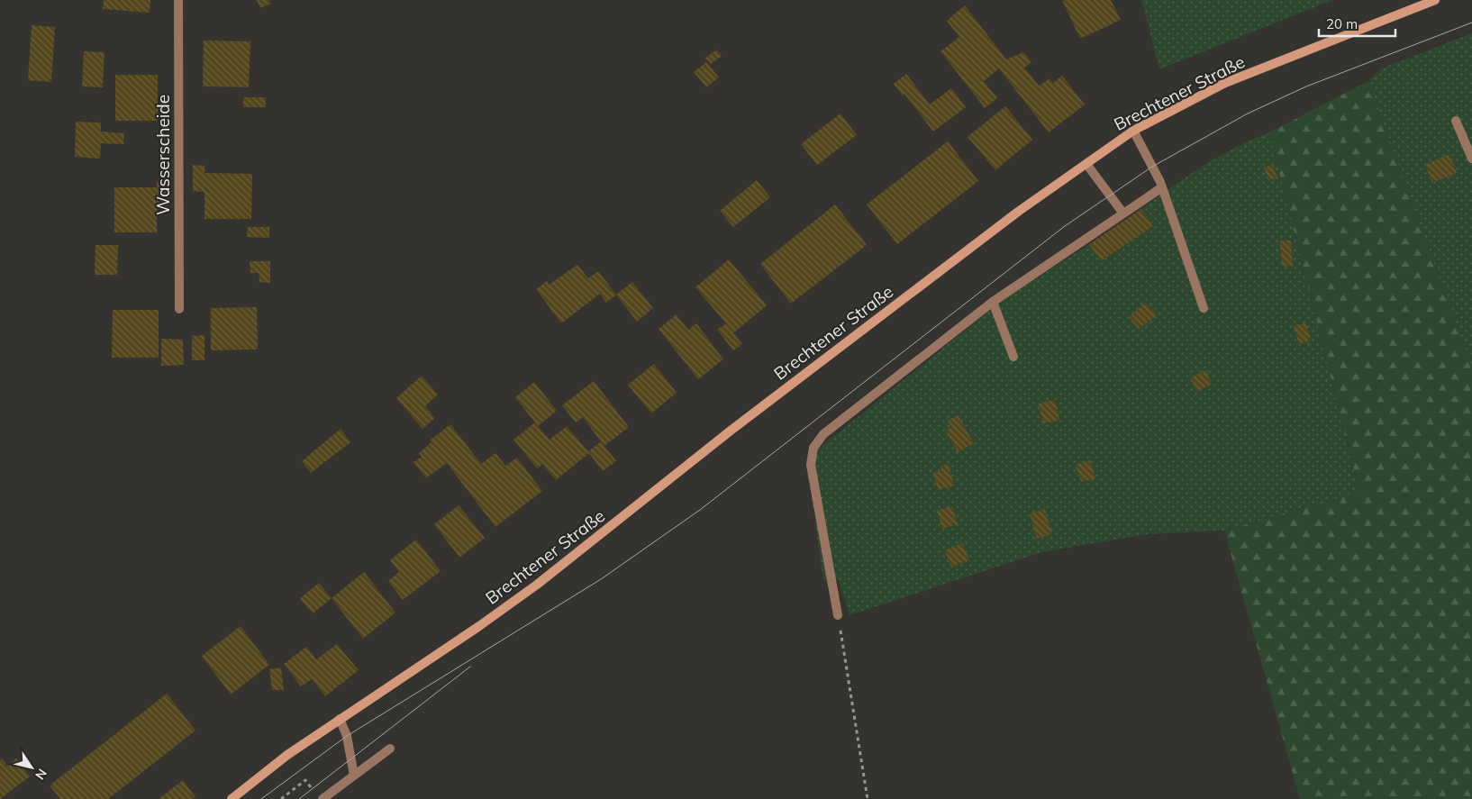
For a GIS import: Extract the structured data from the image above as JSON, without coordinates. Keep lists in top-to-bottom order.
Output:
{
  "streets": {
    "main road": ["Brechtener Straße"],
    "street": ["Wasserscheide"]
  },
  "scale_bar": "20 m",
  "north": "bottom right"
}
